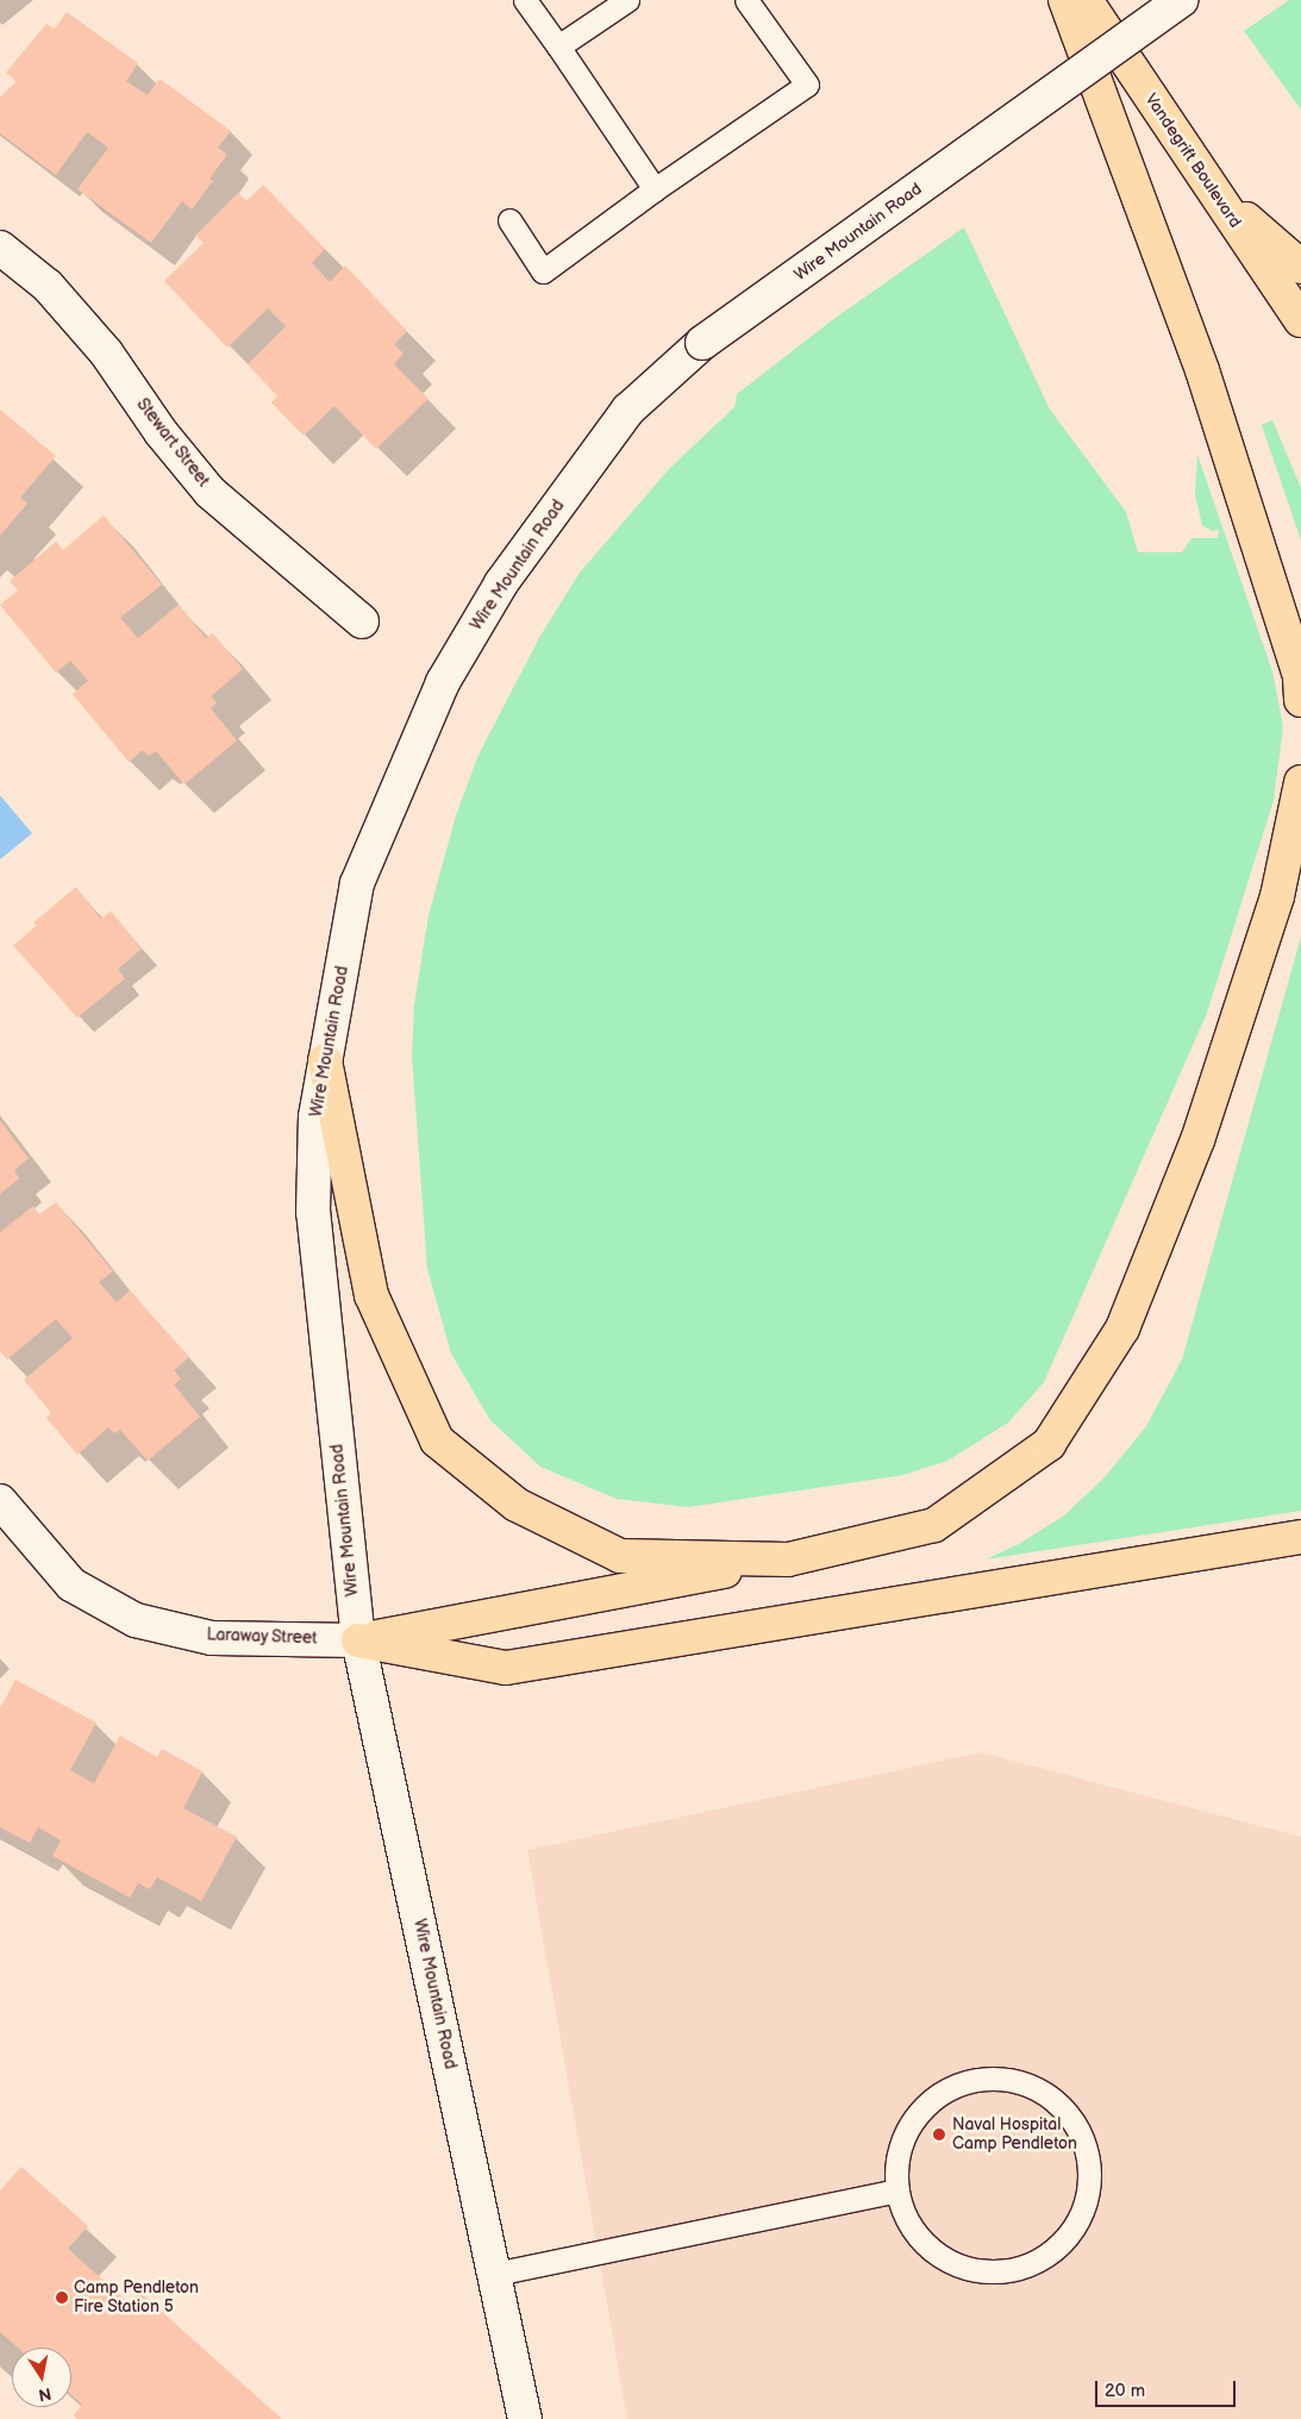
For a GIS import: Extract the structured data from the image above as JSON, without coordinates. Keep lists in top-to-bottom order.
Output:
{
  "streets": {
    "main road": [
      "Vandegrift Boulevard",
      "Wire Mountain Road",
      "Stewart Street",
      "Laraway Street"
    ]
  },
  "crossings": [
    ["Wire Mountain Road", "Laraway Street"]
  ],
  "places": ["Naval Hospital Camp Pendleton", "Camp Pendleton Fire Station 5"],
  "scale_bar": "20 m",
  "north": "bottom"
}
